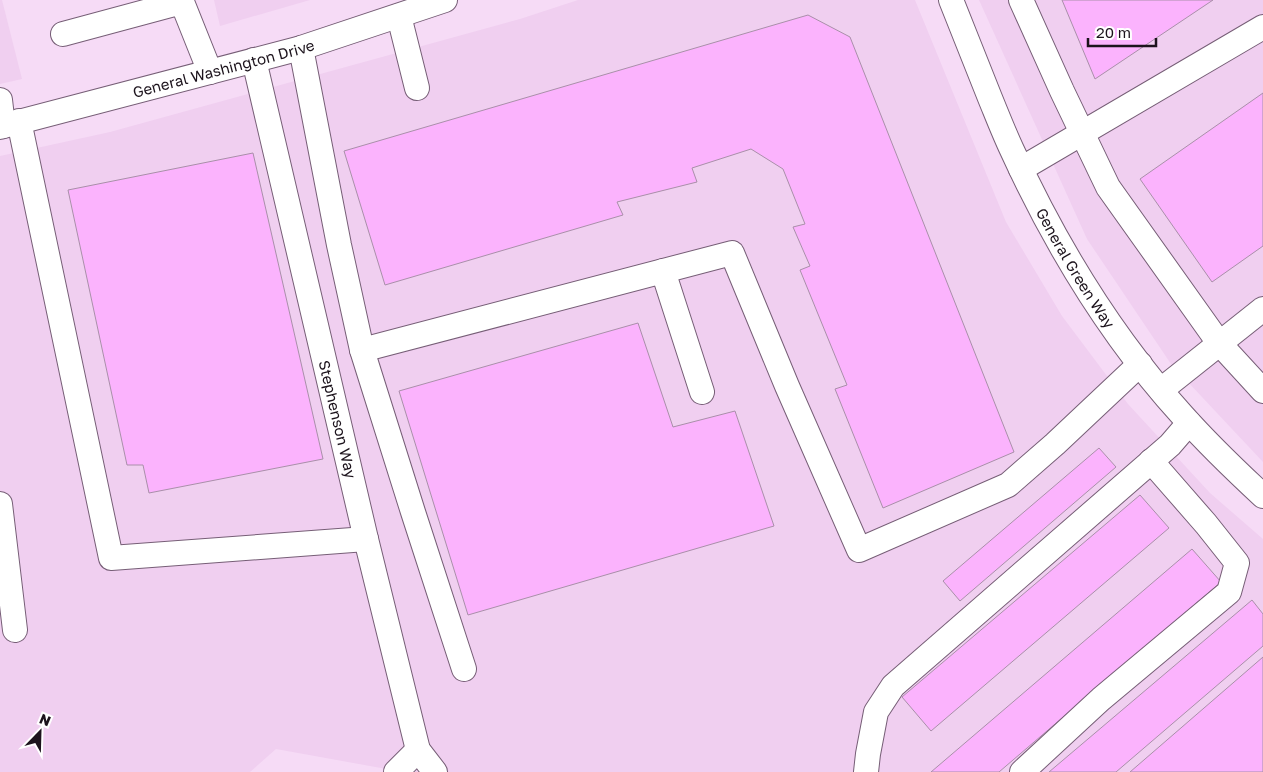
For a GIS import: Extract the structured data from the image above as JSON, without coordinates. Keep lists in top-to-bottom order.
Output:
{
  "streets": {
    "street": ["General Washington Drive", "General Green Way", "Stephenson Way"]
  },
  "crossings": [
    ["General Washington Drive", "Stephenson Way"]
  ],
  "scale_bar": "20 m",
  "north": "top right"
}
